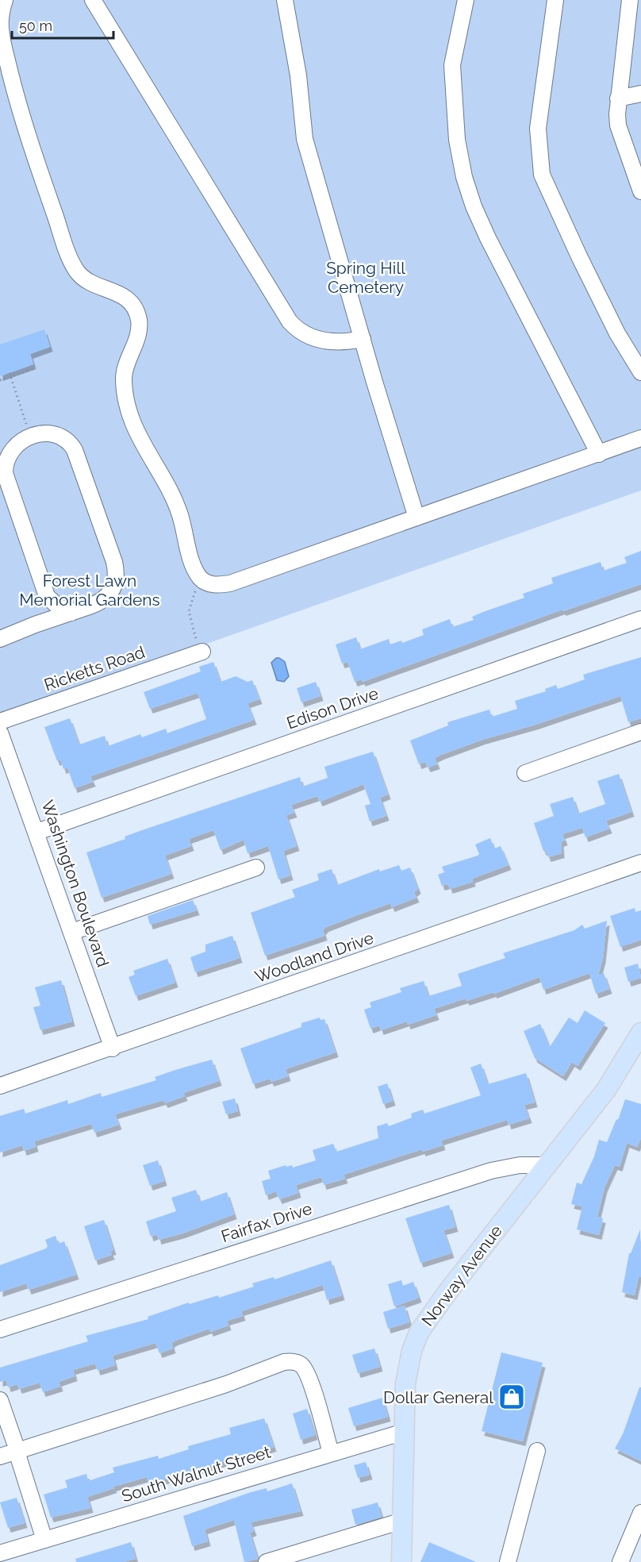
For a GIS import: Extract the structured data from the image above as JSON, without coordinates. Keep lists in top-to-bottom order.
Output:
{
  "streets": {
    "main road": ["Norway Avenue"],
    "street": [
      "Ricketts Road",
      "Edison Drive",
      "Washington Boulevard",
      "Woodland Drive",
      "Fairfax Drive",
      "South Walnut Street"
    ]
  },
  "crossings": [
    ["Edison Drive", "Washington Boulevard"],
    ["Washington Boulevard", "Woodland Drive"],
    ["Fairfax Drive", "Norway Avenue"],
    ["Norway Avenue", "South Walnut Street"]
  ],
  "parks": ["Spring Hill Cemetery", "Forest Lawn Memorial Gardens"],
  "places": {
    "shop": ["Dollar General"]
  },
  "scale_bar": "50 m"
}
